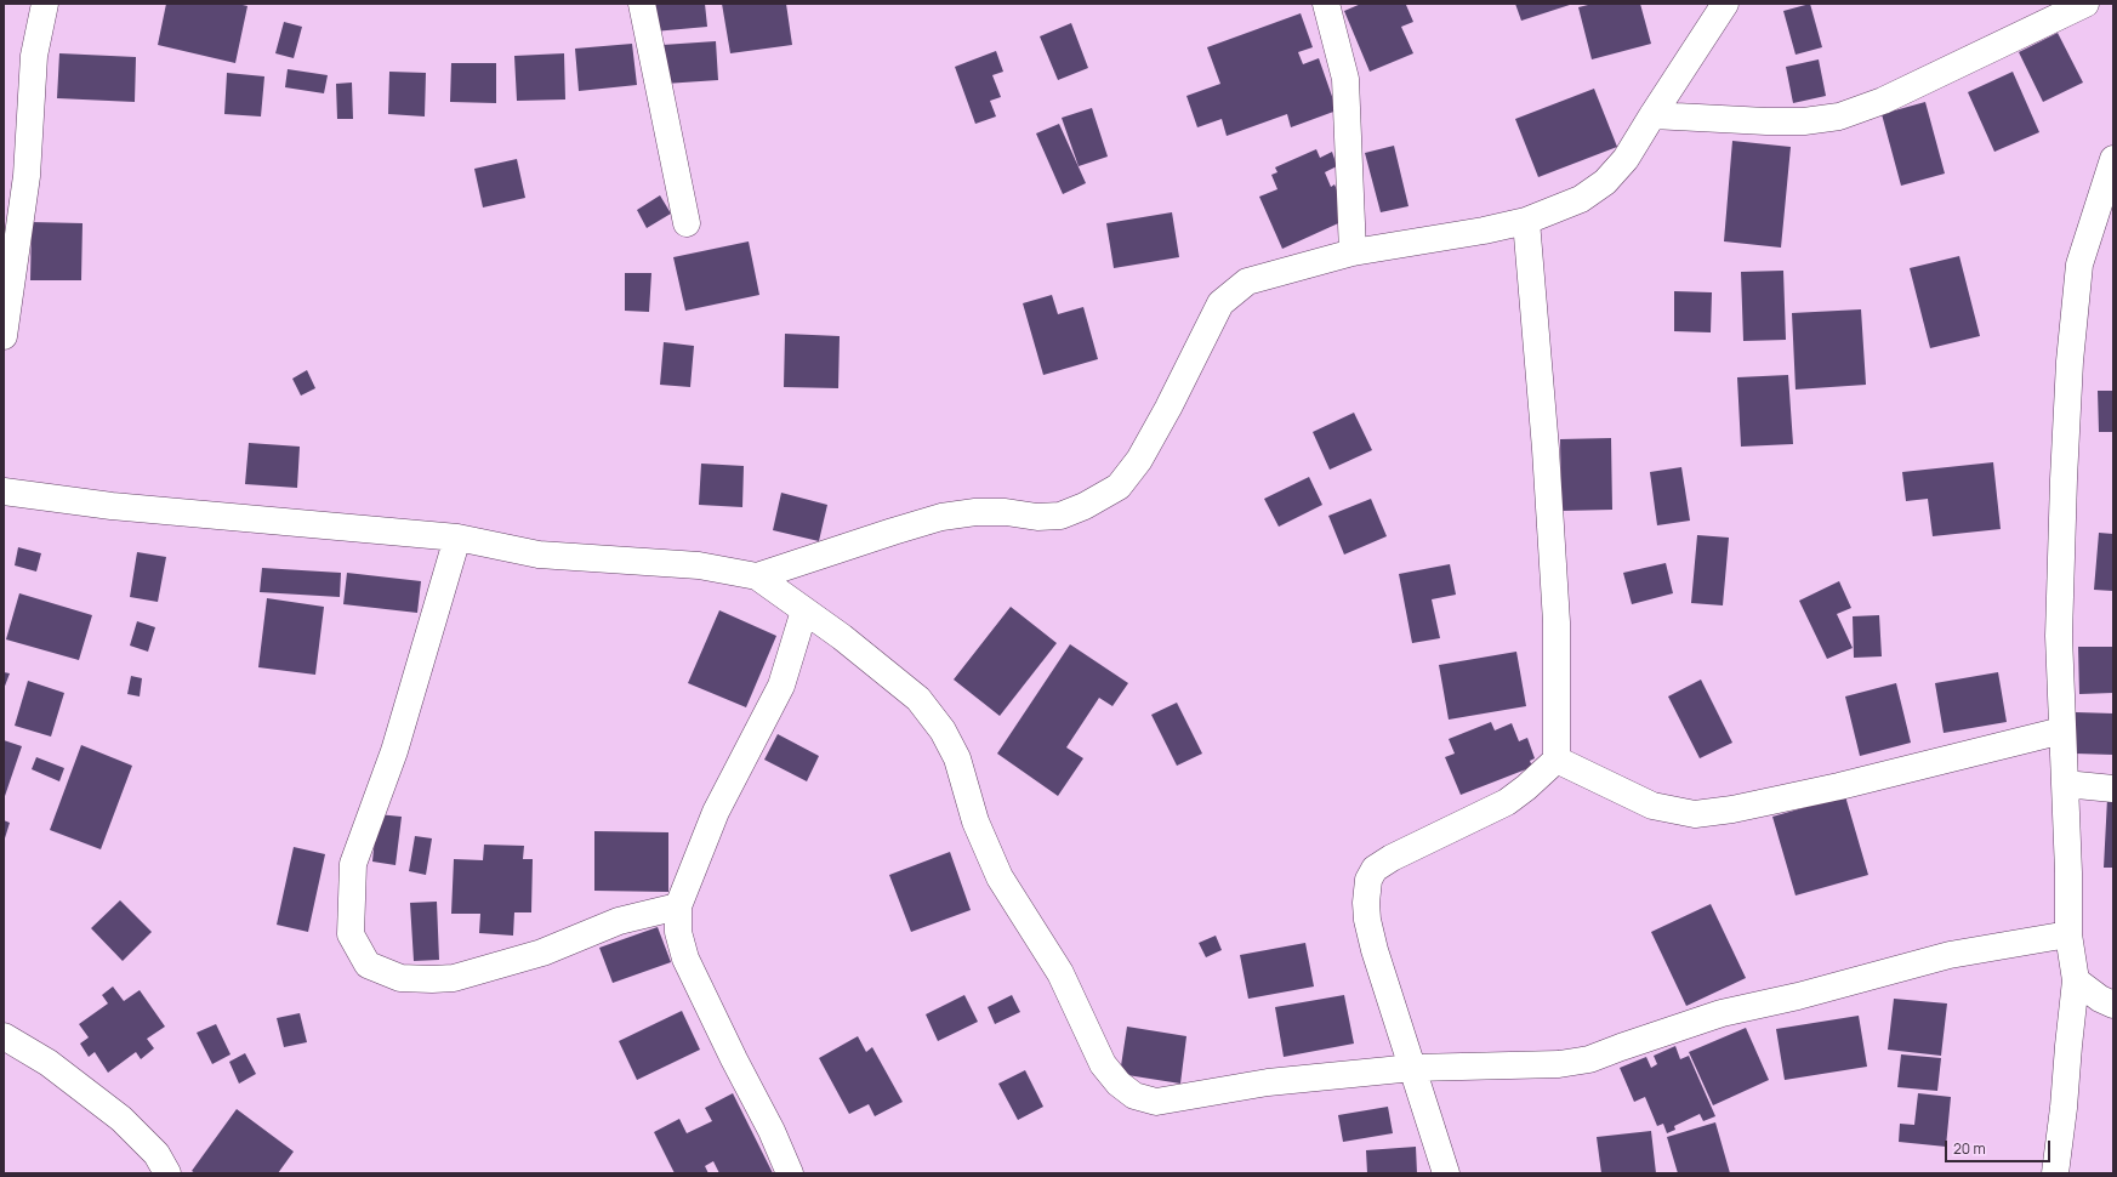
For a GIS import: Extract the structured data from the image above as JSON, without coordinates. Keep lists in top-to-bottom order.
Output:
{
  "scale_bar": "20 m"
}
